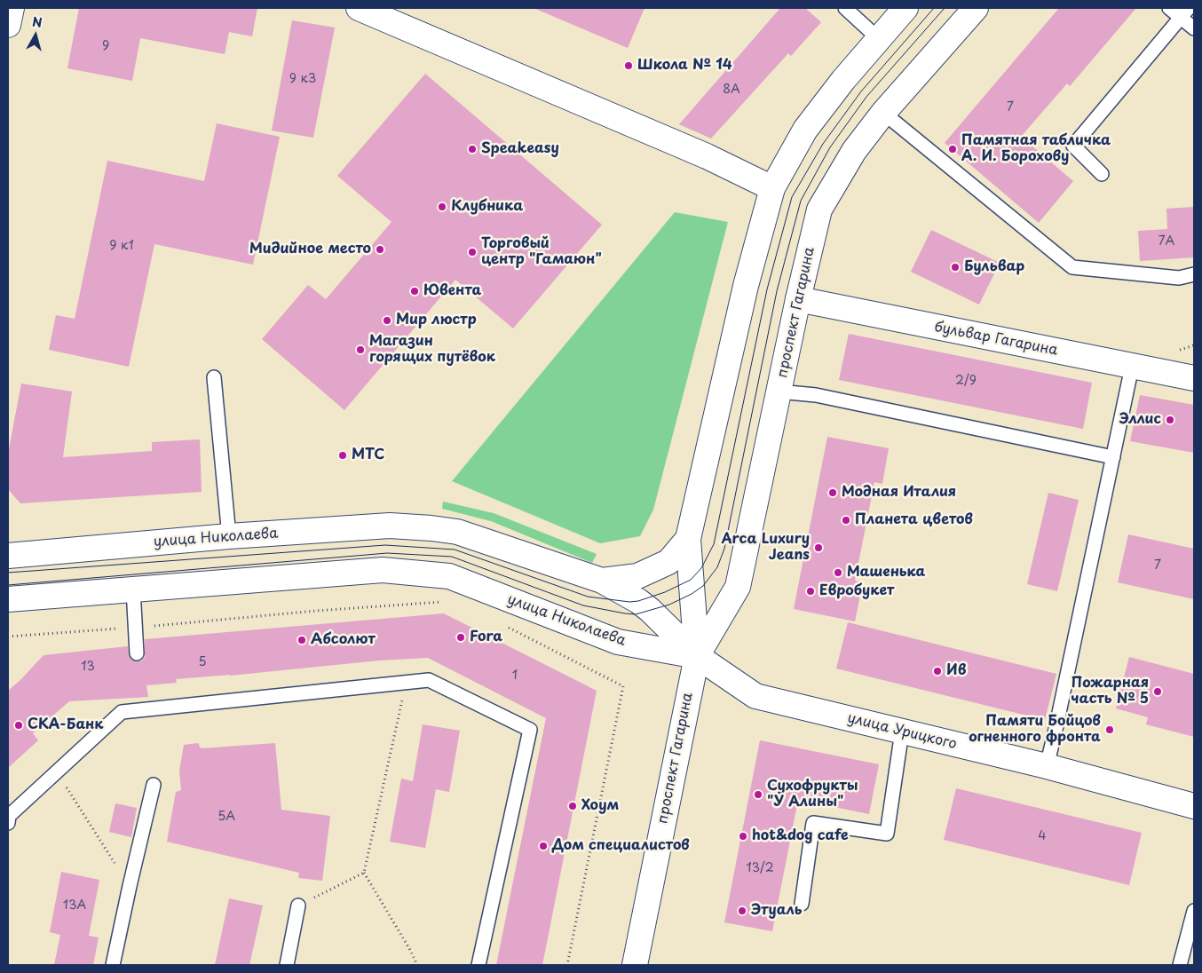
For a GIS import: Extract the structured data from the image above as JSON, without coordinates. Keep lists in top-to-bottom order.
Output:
{
  "streets": {
    "main road": [
      "проспект Гагарина",
      "бульвар Гагарина",
      "улица Николаева",
      "улица Урицкого"
    ]
  },
  "crossings": [
    ["проспект Гагарина", "бульвар Гагарина"],
    ["проспект Гагарина", "улица Николаева"],
    ["проспект Гагарина", "улица Урицкого"],
    ["улица Николаева", "улица Урицкого"]
  ],
  "places": [
    "Школа № 14",
    "Speakeasy",
    "Памятная табличка А. И. Борохову",
    "Клубника",
    "Мидийное место",
    "Торговый центр \"Гамаюн\"",
    "Бульвар",
    "Ювента",
    "Мир люстр",
    "Магазин горящих путёвок",
    "Эллис",
    "МТС",
    "Модная Италия",
    "Планета цветов",
    "Arca Luxury Jeans",
    "Машенька",
    "Евробукет",
    "Fora",
    "Абсолют",
    "Ив",
    "Пожарная часть № 5",
    "СКА-Банк",
    "Памяти Бойцов огненного фронта",
    "Сухофрукты \"У Алины\"",
    "Хоум",
    "hot&dog cafe",
    "Дом специалистов",
    "Этуаль"
  ],
  "house_numbers": [
    "9",
    "9 к3",
    "8А",
    "7",
    "7А",
    "9 к1",
    "2/9",
    "7",
    "5",
    "13",
    "1",
    "5А",
    "4",
    "13/2",
    "13А"
  ],
  "north": "top"
}
